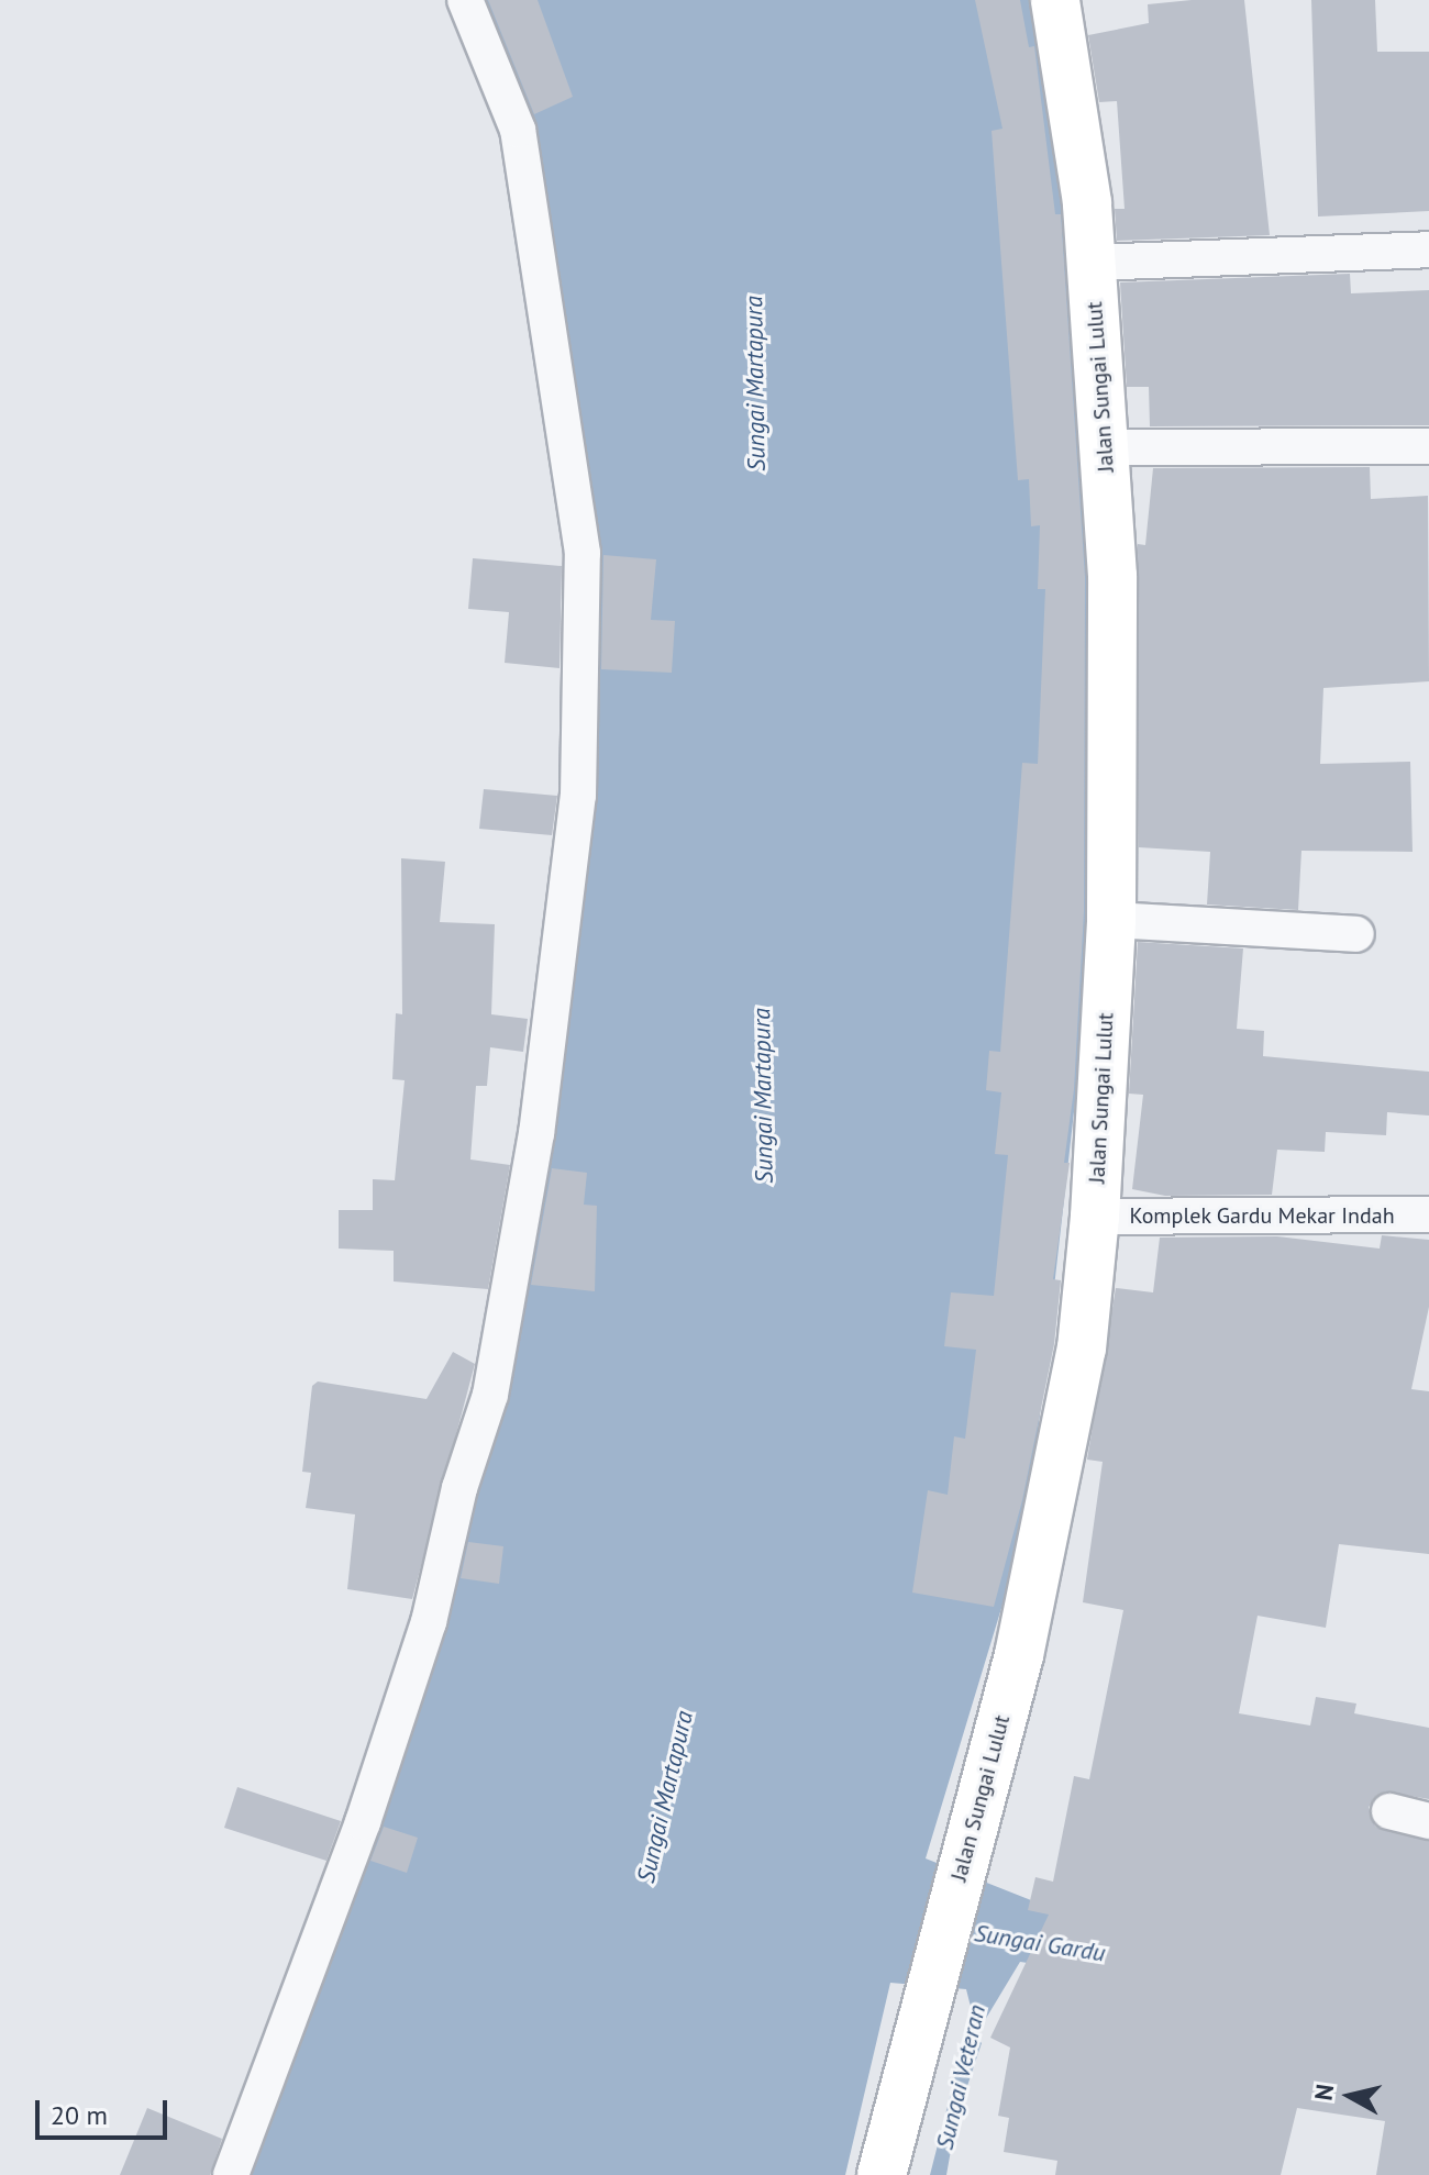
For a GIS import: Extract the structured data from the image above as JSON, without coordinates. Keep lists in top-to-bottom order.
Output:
{
  "streets": {
    "main road": ["Jalan Sungai Lulut"],
    "street": ["Komplek Gardu Mekar Indah"]
  },
  "crossings": [
    ["Jalan Sungai Lulut", "Komplek Gardu Mekar Indah"]
  ],
  "water": ["Sungai Martapura", "Sungai Gardu", "Sungai Veteran"],
  "scale_bar": "20 m",
  "north": "left"
}
